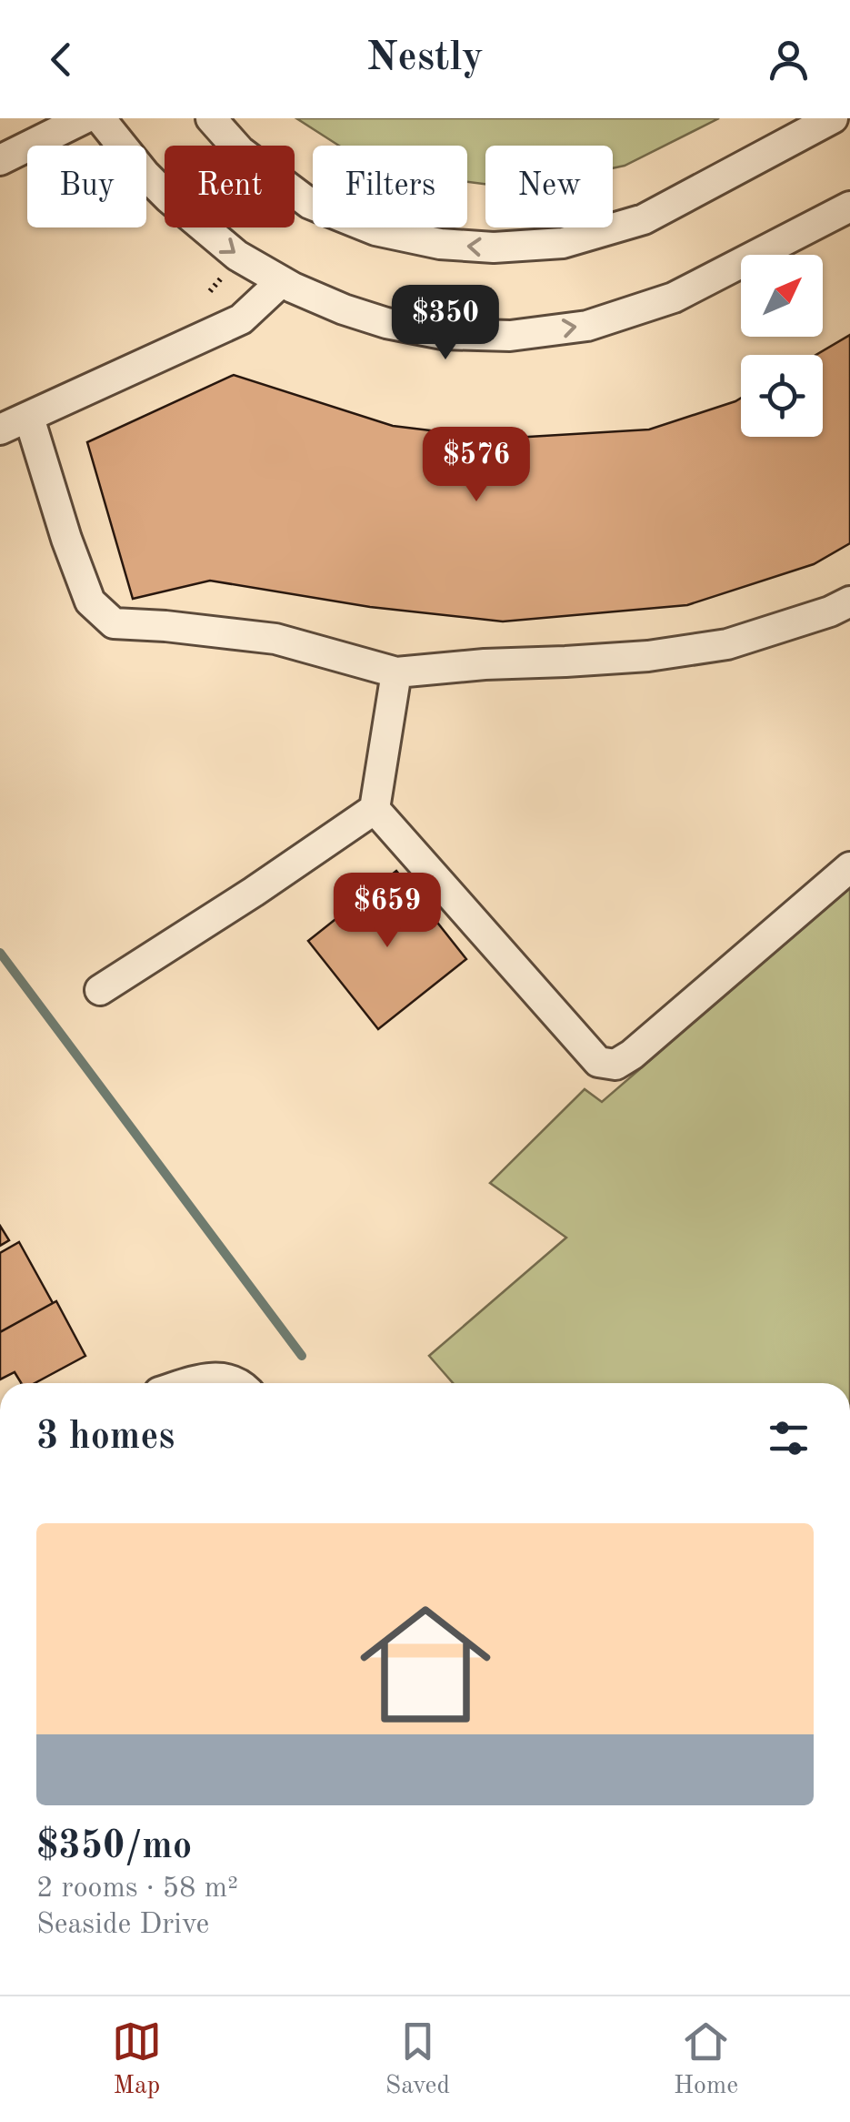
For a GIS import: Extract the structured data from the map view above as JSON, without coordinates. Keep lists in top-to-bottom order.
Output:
{
  "north": "top right",
  "page": {
    "header": "Nestly",
    "chip": [
      "Buy",
      "Rent",
      "Filters",
      "New"
    ],
    "price": ["$350", "$576", "$659"],
    "heading": "3 homes",
    "list": [
      {
        "name": "$350/mo",
        "note": "2 rooms · 58 m² · Seaside Drive"
      }
    ],
    "tabs": ["Map", "Saved", "Home"]
  }
}
